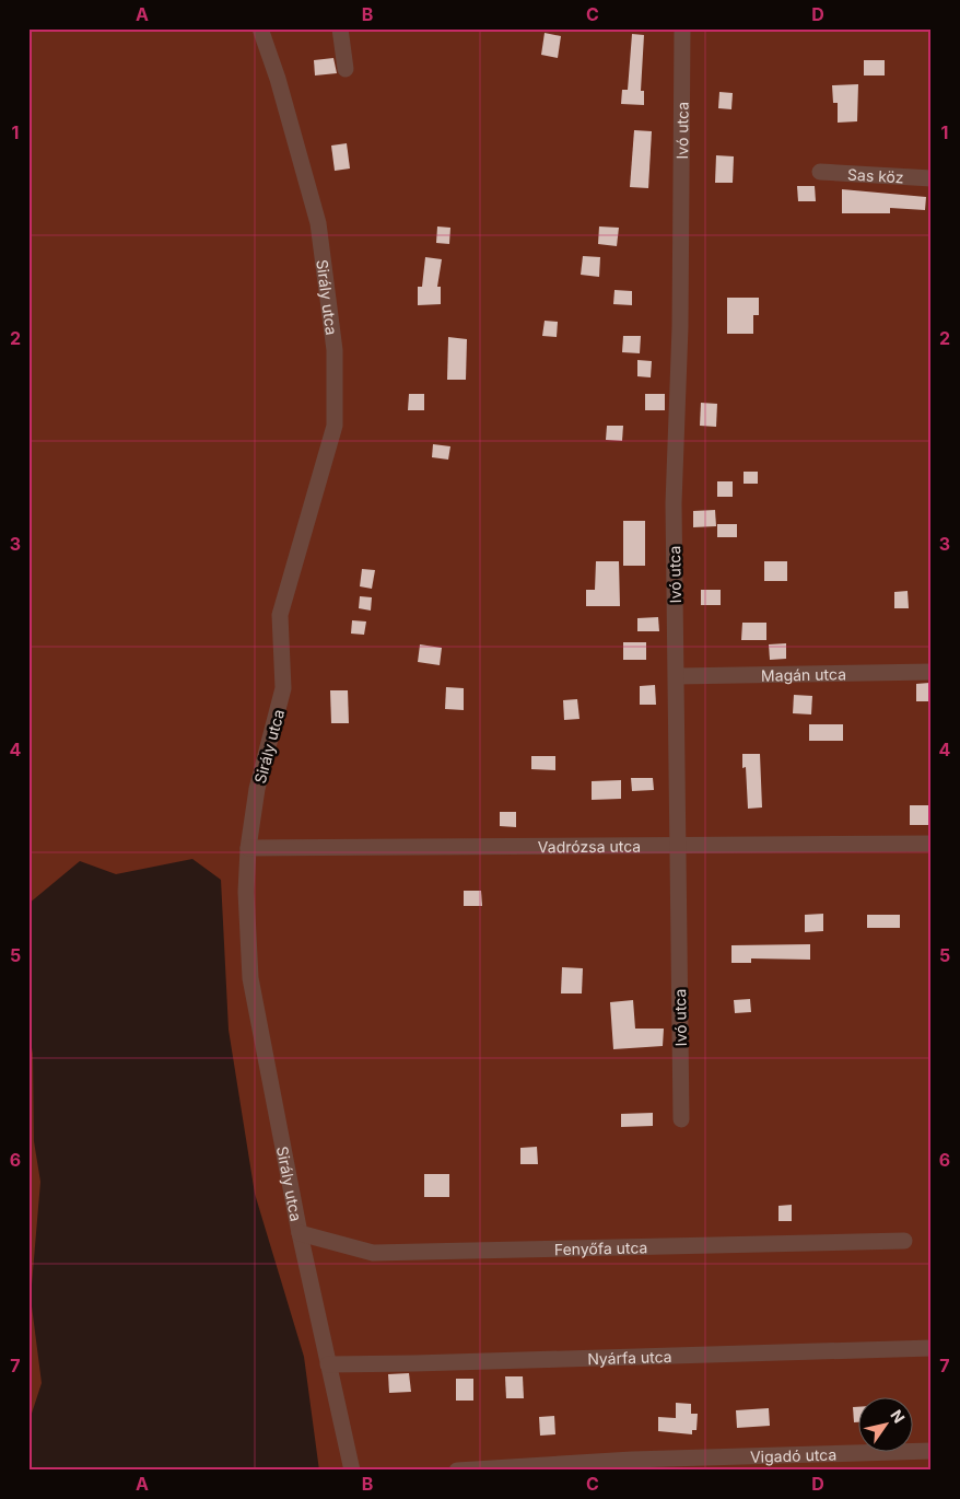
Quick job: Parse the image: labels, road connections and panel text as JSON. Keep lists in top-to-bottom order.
{
  "streets": {
    "street": [
      "Ivó utca",
      "Sas köz",
      "Sirály utca",
      "Magán utca",
      "Vadrózsa utca",
      "Fenyőfa utca",
      "Nyárfa utca",
      "Vigadó utca"
    ]
  },
  "crossings": [
    ["Ivó utca", "Magán utca"],
    ["Ivó utca", "Vadrózsa utca"],
    ["Sirály utca", "Vadrózsa utca"],
    ["Sirály utca", "Fenyőfa utca"],
    ["Sirály utca", "Nyárfa utca"]
  ],
  "north": "top right",
  "grid": {
    "columns": [
      "A",
      "B",
      "C",
      "D"
    ],
    "rows": [
      "1",
      "2",
      "3",
      "4",
      "5",
      "6",
      "7"
    ]
  }
}
